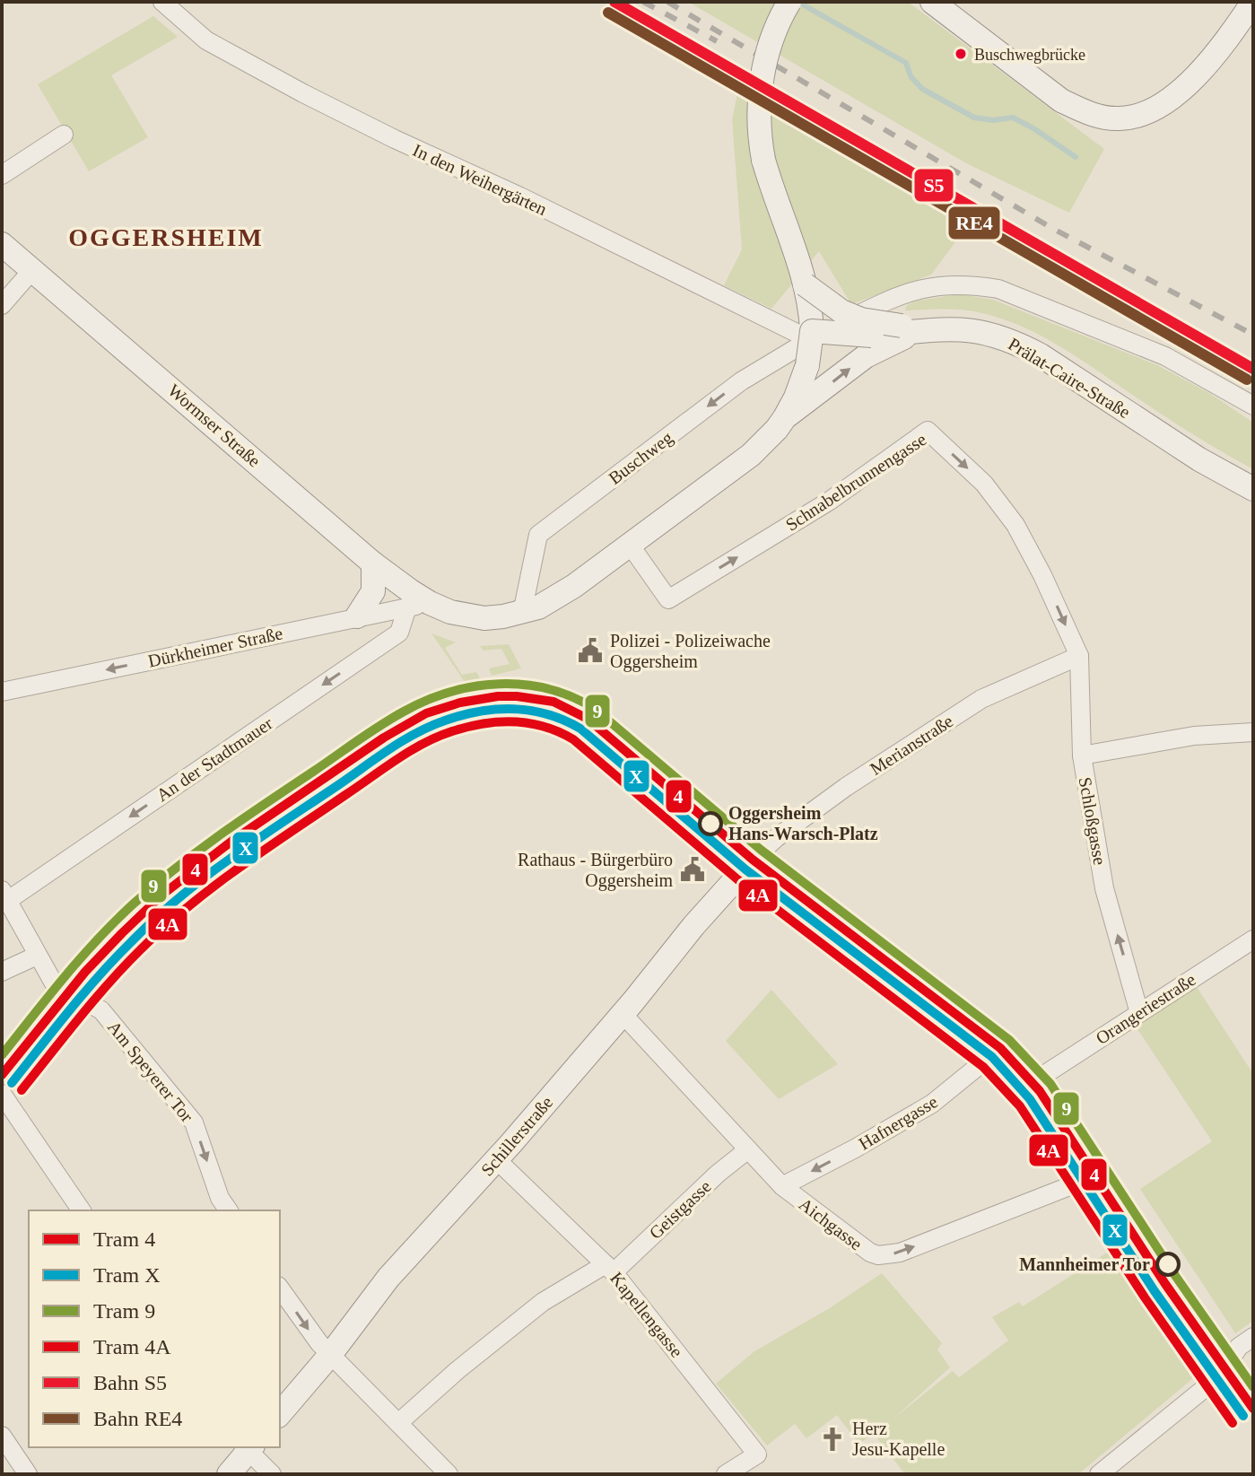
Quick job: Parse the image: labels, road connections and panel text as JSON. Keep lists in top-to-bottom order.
{
  "streets": {
    "street": [
      "In den Weihergärten",
      "Prälat-Caire-Straße",
      "Wormser Straße",
      "Buschweg",
      "Schnabelbrunnengasse",
      "Dürkheimer Straße",
      "Merianstraße",
      "An der Stadtmauer",
      "Schloßgasse",
      "Orangeriestraße",
      "Am Speyerer Tor",
      "Hafnergasse",
      "Schillerstraße",
      "Geistgasse",
      "Aichgasse",
      "Kapellengasse"
    ]
  },
  "crossings": [
    ["In den Weihergärten", "Prälat-Caire-Straße"],
    ["In den Weihergärten", "Buschweg"],
    ["Prälat-Caire-Straße", "Buschweg"],
    ["Wormser Straße", "Dürkheimer Straße"],
    ["Wormser Straße", "An der Stadtmauer"],
    ["Schnabelbrunnengasse", "Merianstraße"],
    ["Schnabelbrunnengasse", "Schloßgasse"],
    ["Dürkheimer Straße", "An der Stadtmauer"],
    ["Merianstraße", "Schillerstraße"],
    ["Schloßgasse", "Orangeriestraße"],
    ["Hafnergasse", "Aichgasse"],
    ["Schillerstraße", "Aichgasse"],
    ["Schillerstraße", "Kapellengasse"],
    ["Geistgasse", "Aichgasse"],
    ["Geistgasse", "Kapellengasse"]
  ],
  "one_way": [
    "Dürkheimer Straße",
    "An der Stadtmauer",
    "Schloßgasse",
    "Hafnergasse",
    "Aichgasse"
  ],
  "districts": ["OGGERSHEIM"],
  "places": {
    "other": ["Buschwegbrücke", "Oggersheim Hans-Warsch-Platz", "Mannheimer Tor"],
    "public building": ["Polizei - Polizeiwache Oggersheim", "Rathaus - Bürgerbüro Oggersheim"],
    "church": ["Herz Jesu-Kapelle"]
  },
  "lines": [
    "rail line S5",
    "rail line RE4",
    "tram line 9",
    "tram line 4",
    "tram line X",
    "tram line 4A"
  ],
  "legend": [
    "Tram 4",
    "Tram X",
    "Tram 9",
    "Tram 4A",
    "Bahn S5",
    "Bahn RE4"
  ]
}
